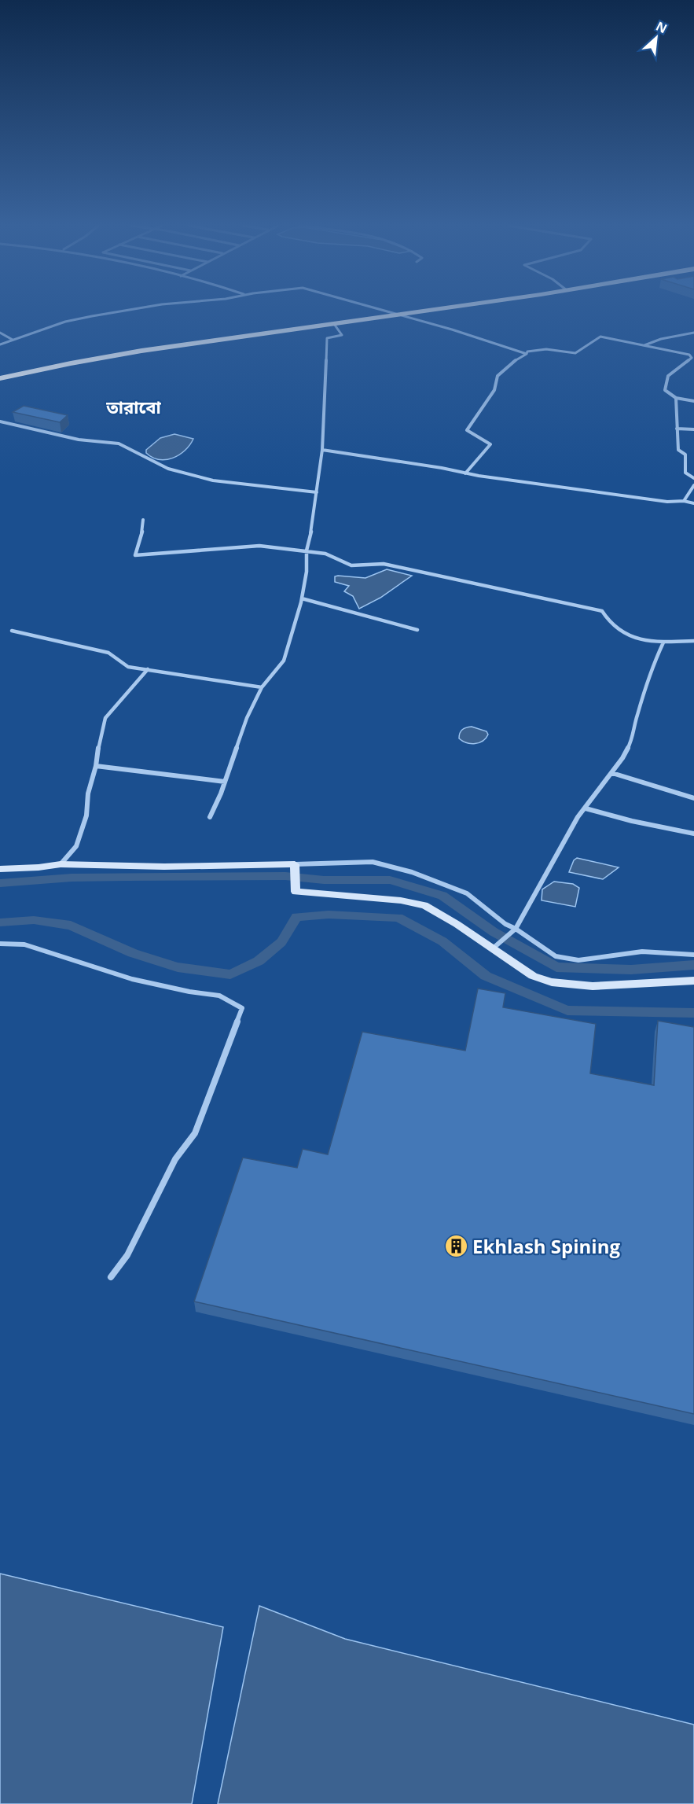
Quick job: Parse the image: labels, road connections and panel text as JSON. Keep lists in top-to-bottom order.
{
  "districts": ["তারাবো"],
  "places": {
    "building": ["Ekhlash Spining"]
  },
  "north": "top right"
}
